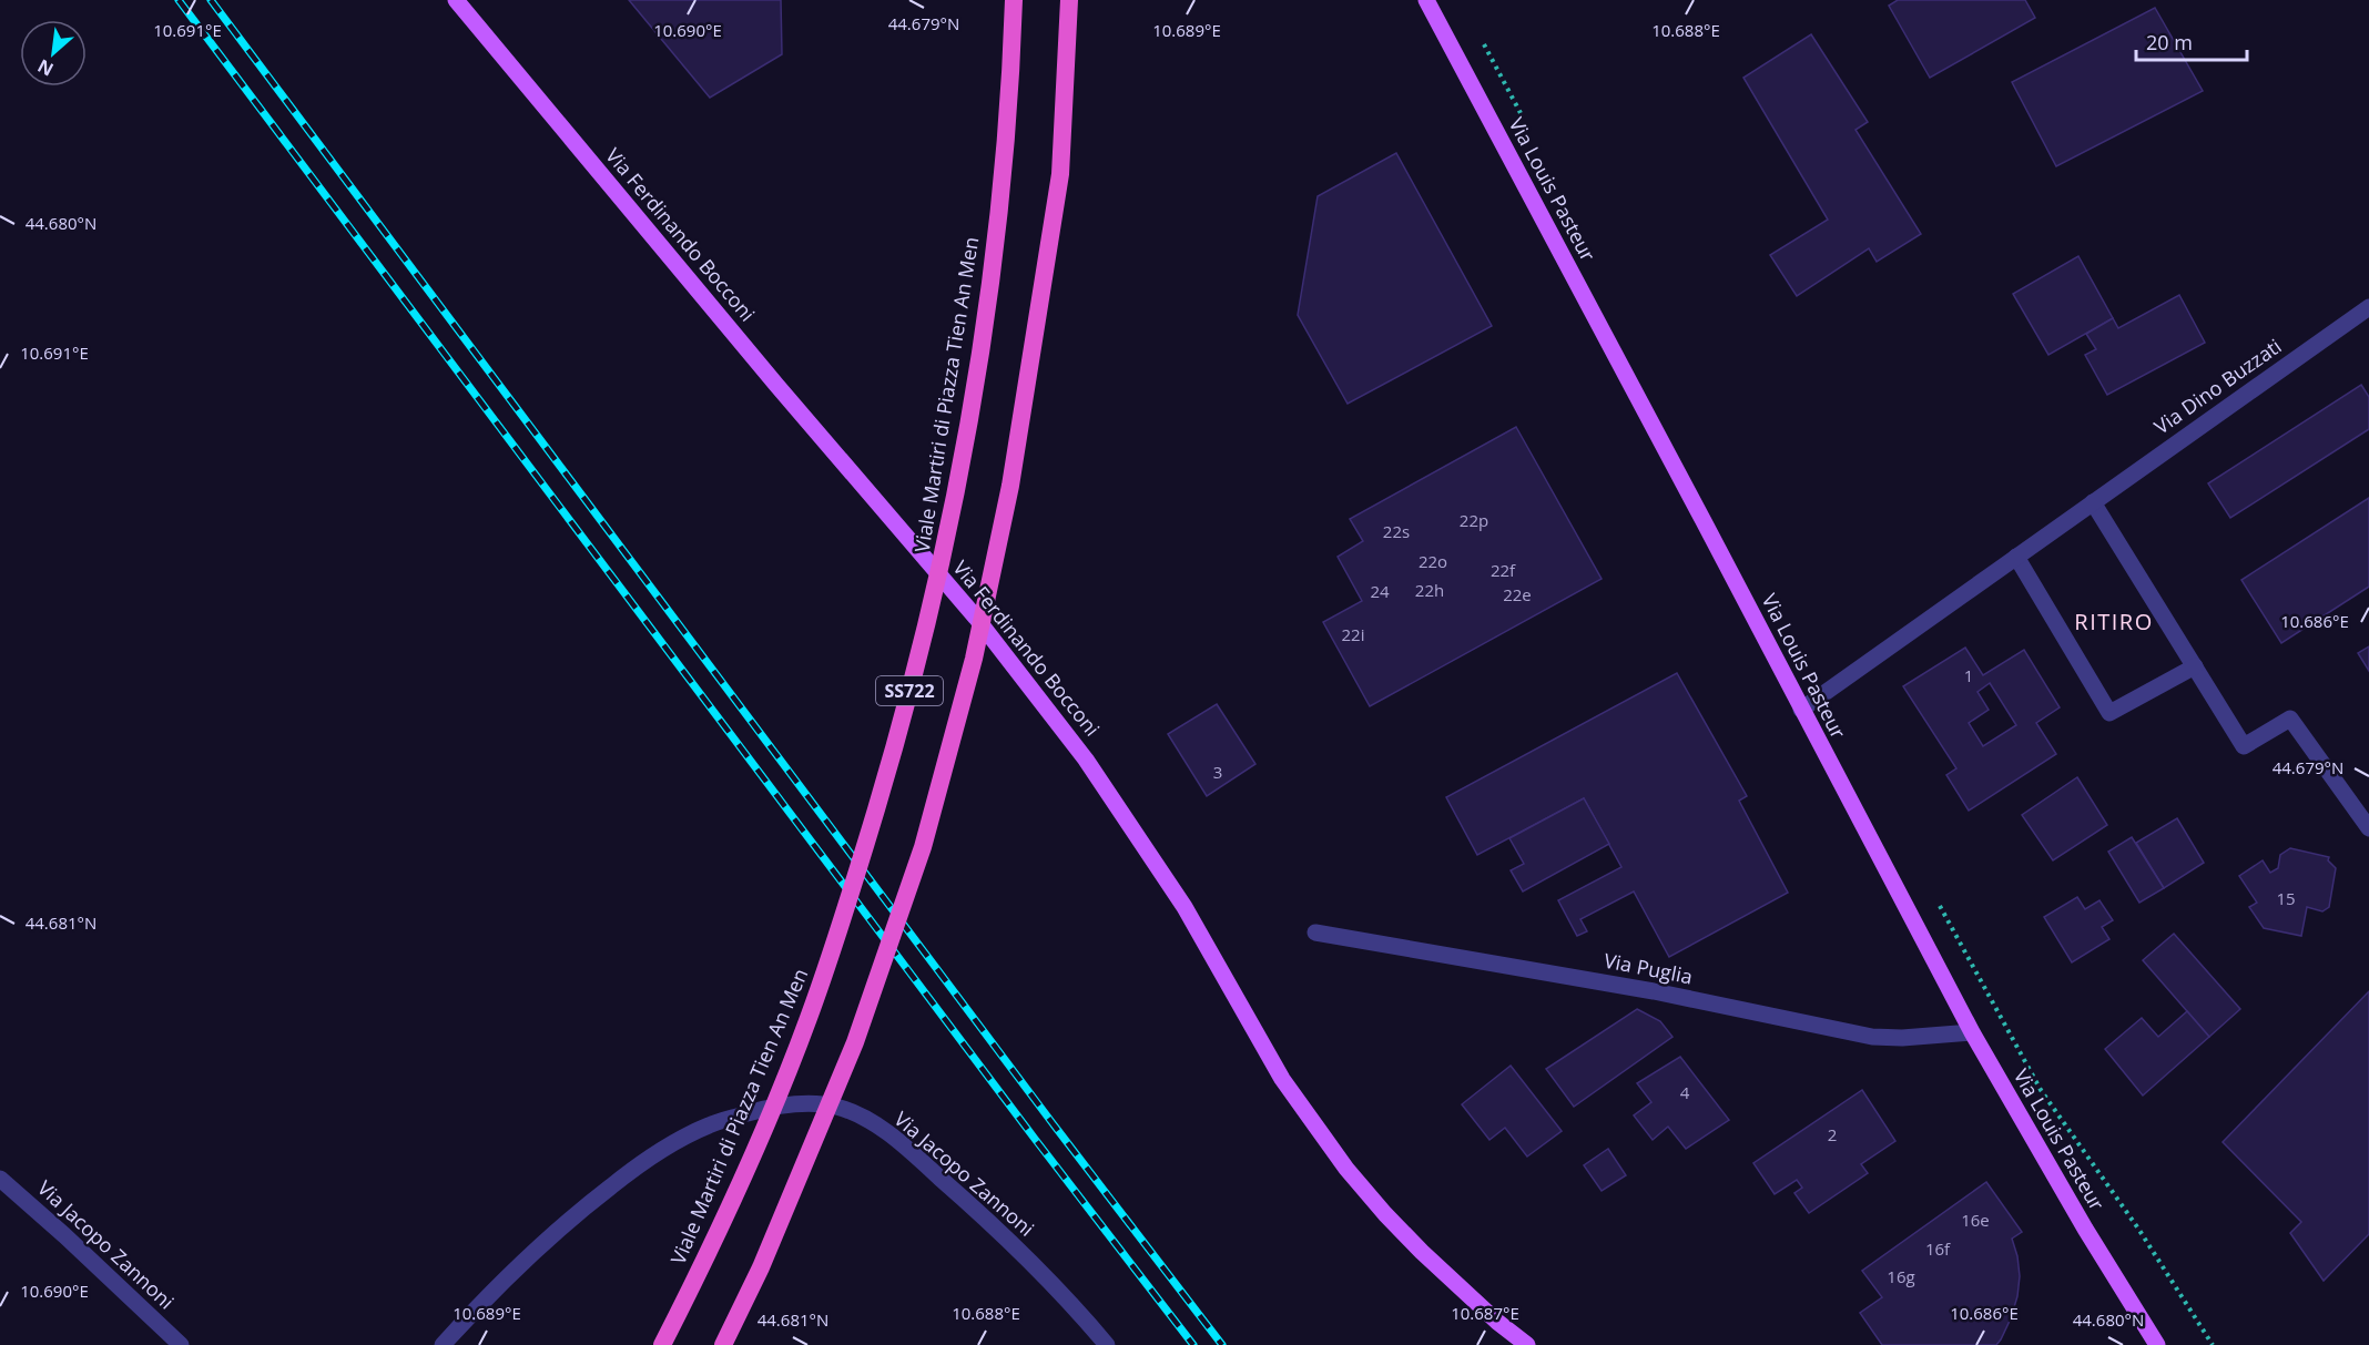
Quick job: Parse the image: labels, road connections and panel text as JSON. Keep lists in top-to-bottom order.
{
  "streets": {
    "highway": ["Viale Martiri di Piazza Tien An Men", "SS722"],
    "main road": ["Via Louis Pasteur", "Via Ferdinando Bocconi"],
    "street": ["Via Dino Buzzati", "Via Puglia", "Via Jacopo Zannoni"]
  },
  "crossings": [
    ["Via Louis Pasteur", "Via Dino Buzzati"],
    ["Via Louis Pasteur", "Via Puglia"]
  ],
  "districts": ["RITIRO"],
  "house_numbers": [
    "22p",
    "22s",
    "22o",
    "22f",
    "22h",
    "24",
    "22e",
    "22i",
    "1",
    "3",
    "15",
    "4",
    "2",
    "16e",
    "16f",
    "16g"
  ],
  "scale_bar": "20 m",
  "north": "bottom left",
  "coordinates": [
    "44.679°N",
    "10.691°E",
    "10.690°E",
    "10.689°E",
    "10.688°E",
    "44.680°N",
    "10.686°E",
    "44.681°N",
    "10.687°E"
  ]
}
